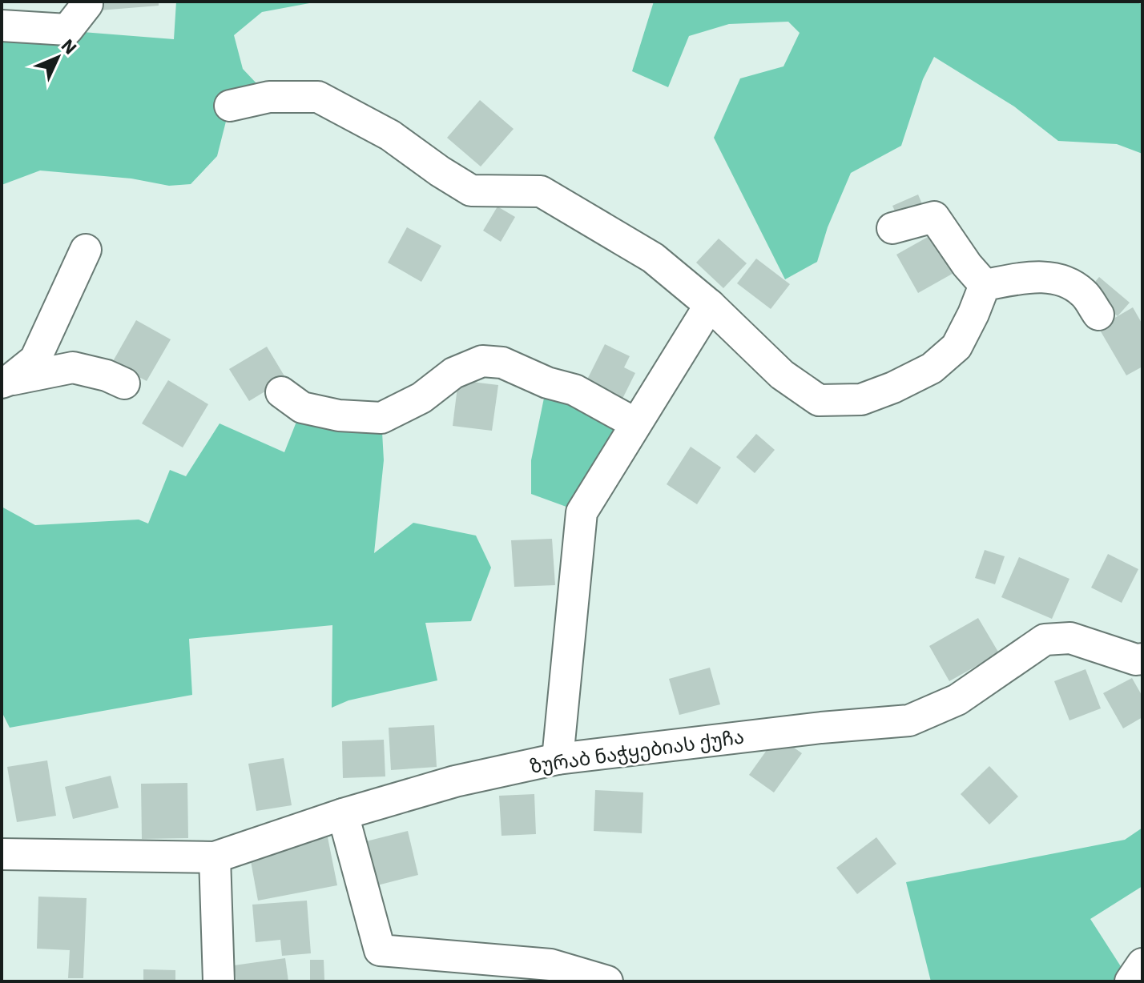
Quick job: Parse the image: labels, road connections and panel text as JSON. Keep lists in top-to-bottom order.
{
  "streets": {
    "street": ["ზურაბ ნაჭყებიას ქუჩა"]
  },
  "north": "top right"
}
